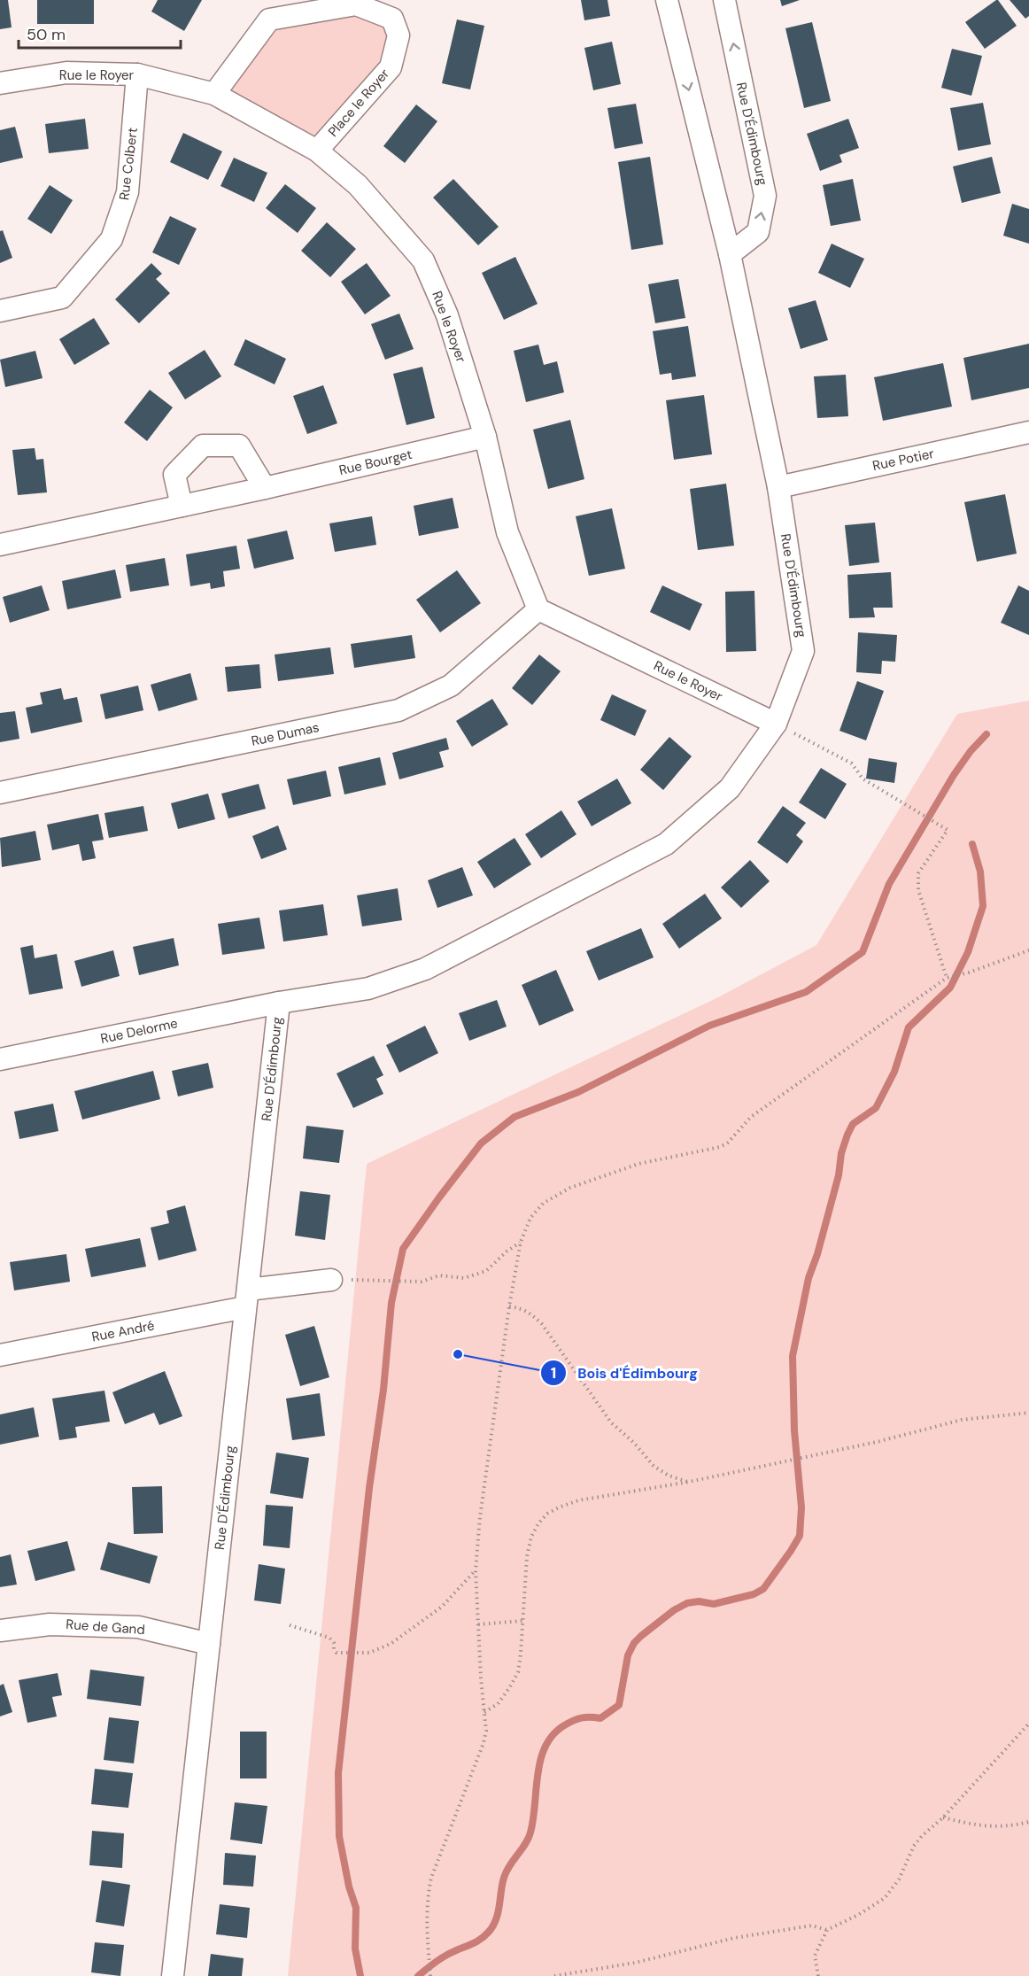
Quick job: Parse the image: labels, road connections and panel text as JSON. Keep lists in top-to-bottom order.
{
  "streets": {
    "street": [
      "Rue le Royer",
      "Place le Royer",
      "Rue D'Édimbourg",
      "Rue Colbert",
      "Rue Potier",
      "Rue Bourget",
      "Rue Dumas",
      "Rue Delorme",
      "Rue André",
      "Rue de Gand"
    ]
  },
  "crossings": [
    ["Rue le Royer", "Place le Royer"],
    ["Rue le Royer", "Rue D'Édimbourg"],
    ["Rue le Royer", "Rue Colbert"],
    ["Rue le Royer", "Rue Bourget"],
    ["Rue le Royer", "Rue Dumas"],
    ["Rue D'Édimbourg", "Rue Potier"],
    ["Rue D'Édimbourg", "Rue Delorme"],
    ["Rue D'Édimbourg", "Rue André"],
    ["Rue D'Édimbourg", "Rue de Gand"]
  ],
  "places": ["Bois d'Édimbourg"],
  "scale_bar": "50 m"
}
